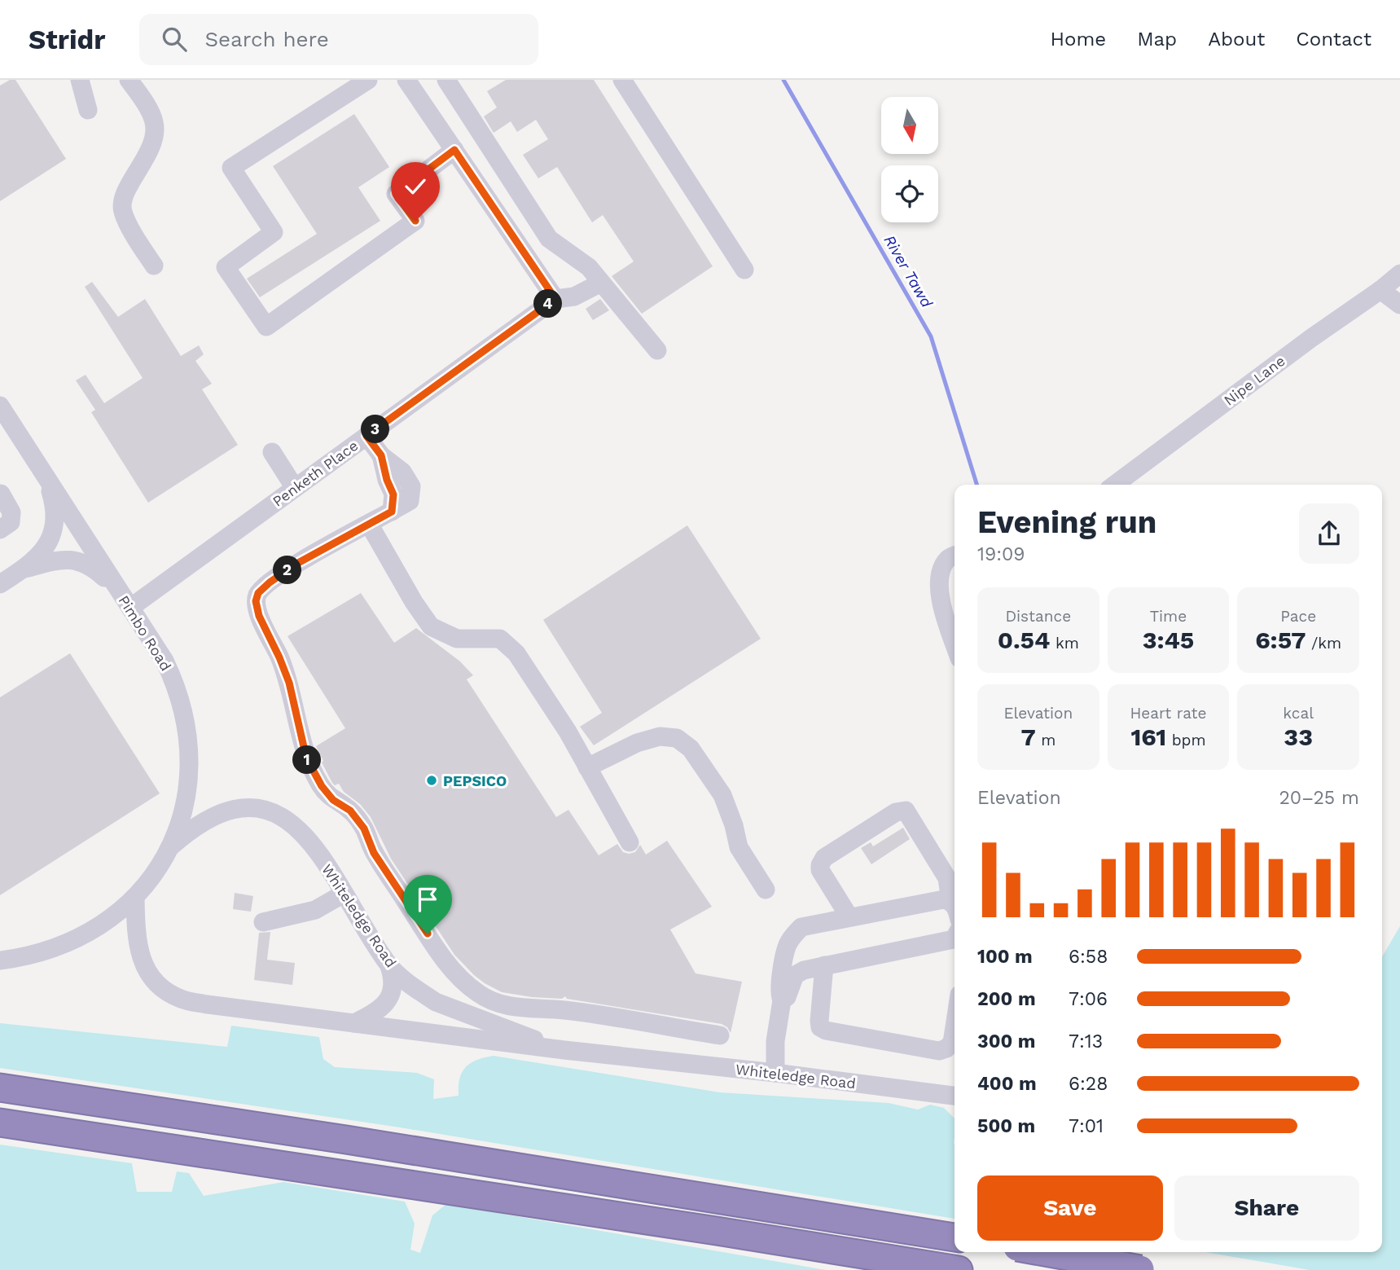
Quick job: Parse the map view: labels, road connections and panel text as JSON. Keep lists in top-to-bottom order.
{
  "streets": {
    "street": [
      "Nipe Lane",
      "Penketh Place",
      "Pimbo Road",
      "Whiteledge Road"
    ]
  },
  "crossings": [
    ["Penketh Place", "Pimbo Road"],
    ["Pimbo Road", "Whiteledge Road"]
  ],
  "water": ["River Tawd"],
  "places": ["PEPSICO"],
  "north": "bottom",
  "page": {
    "header": "Stridr",
    "search": "Search here",
    "nav": [
      "Home",
      "Map",
      "About",
      "Contact"
    ],
    "pins": [
      "4",
      "3",
      "2",
      "1"
    ],
    "heading": ["Evening run", "19:09"],
    "stats": [
      ["Distance", "0.54 km"],
      ["Time", "3:45"],
      ["Pace", "6:57 /km"],
      ["Elevation", "7 m"],
      ["Heart rate", "161 bpm"],
      ["kcal", "33"]
    ],
    "chart": ["Elevation", "20–25 m"],
    "list": [
      {
        "name": "100 m",
        "note": "6:58"
      },
      {
        "name": "200 m",
        "note": "7:06"
      },
      {
        "name": "300 m",
        "note": "7:13"
      },
      {
        "name": "400 m",
        "note": "6:28"
      },
      {
        "name": "500 m",
        "note": "7:01"
      }
    ],
    "buttons": ["Save", "Share"]
  }
}
